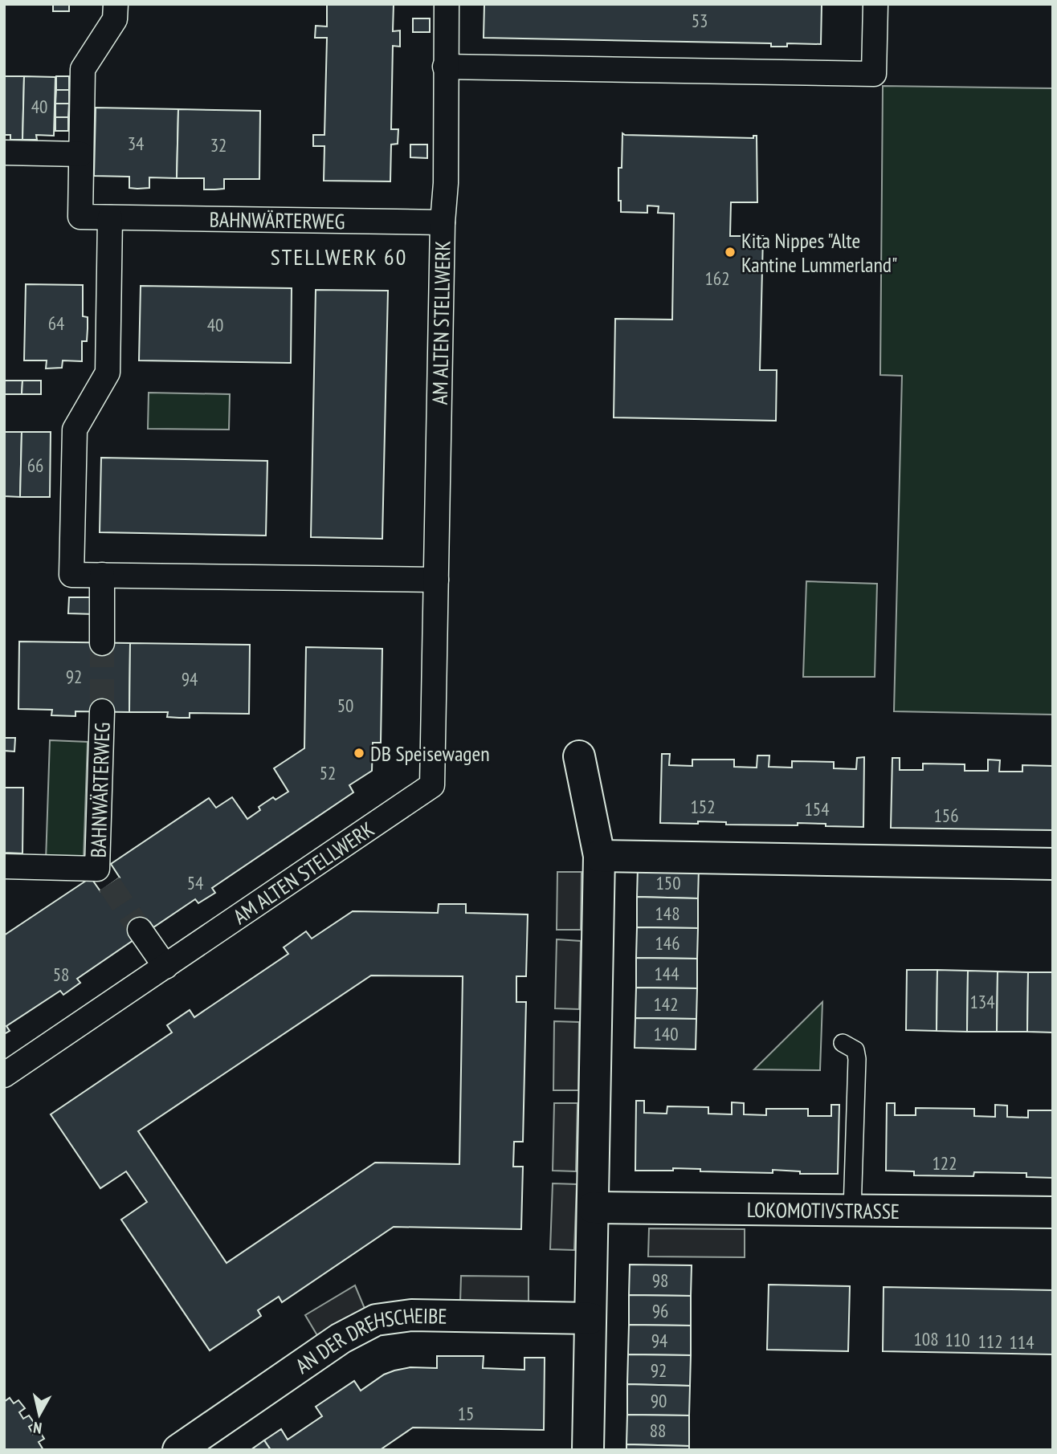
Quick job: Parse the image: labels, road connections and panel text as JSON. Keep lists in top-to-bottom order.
{
  "streets": {
    "street": [
      "BAHNWÄRTERWEG",
      "AM ALTEN STELLWERK",
      "LOKOMOTIVSTRASSE",
      "AN DER DREHSCHEIBE"
    ]
  },
  "crossings": [
    ["BAHNWÄRTERWEG", "AM ALTEN STELLWERK"]
  ],
  "districts": ["STELLWERK 60"],
  "places": ["Kita Nippes \"Alte Kantine Lummerland\"", "DB Speisewagen"],
  "house_numbers": [
    "53",
    "40",
    "34",
    "32",
    "162",
    "64",
    "40",
    "66",
    "92",
    "94",
    "50",
    "52",
    "152",
    "154",
    "156",
    "54",
    "150",
    "148",
    "146",
    "144",
    "58",
    "134",
    "142",
    "140",
    "122",
    "98",
    "96",
    "108",
    "110",
    "94",
    "112",
    "114",
    "92",
    "90",
    "15",
    "88"
  ],
  "north": "bottom"
}
